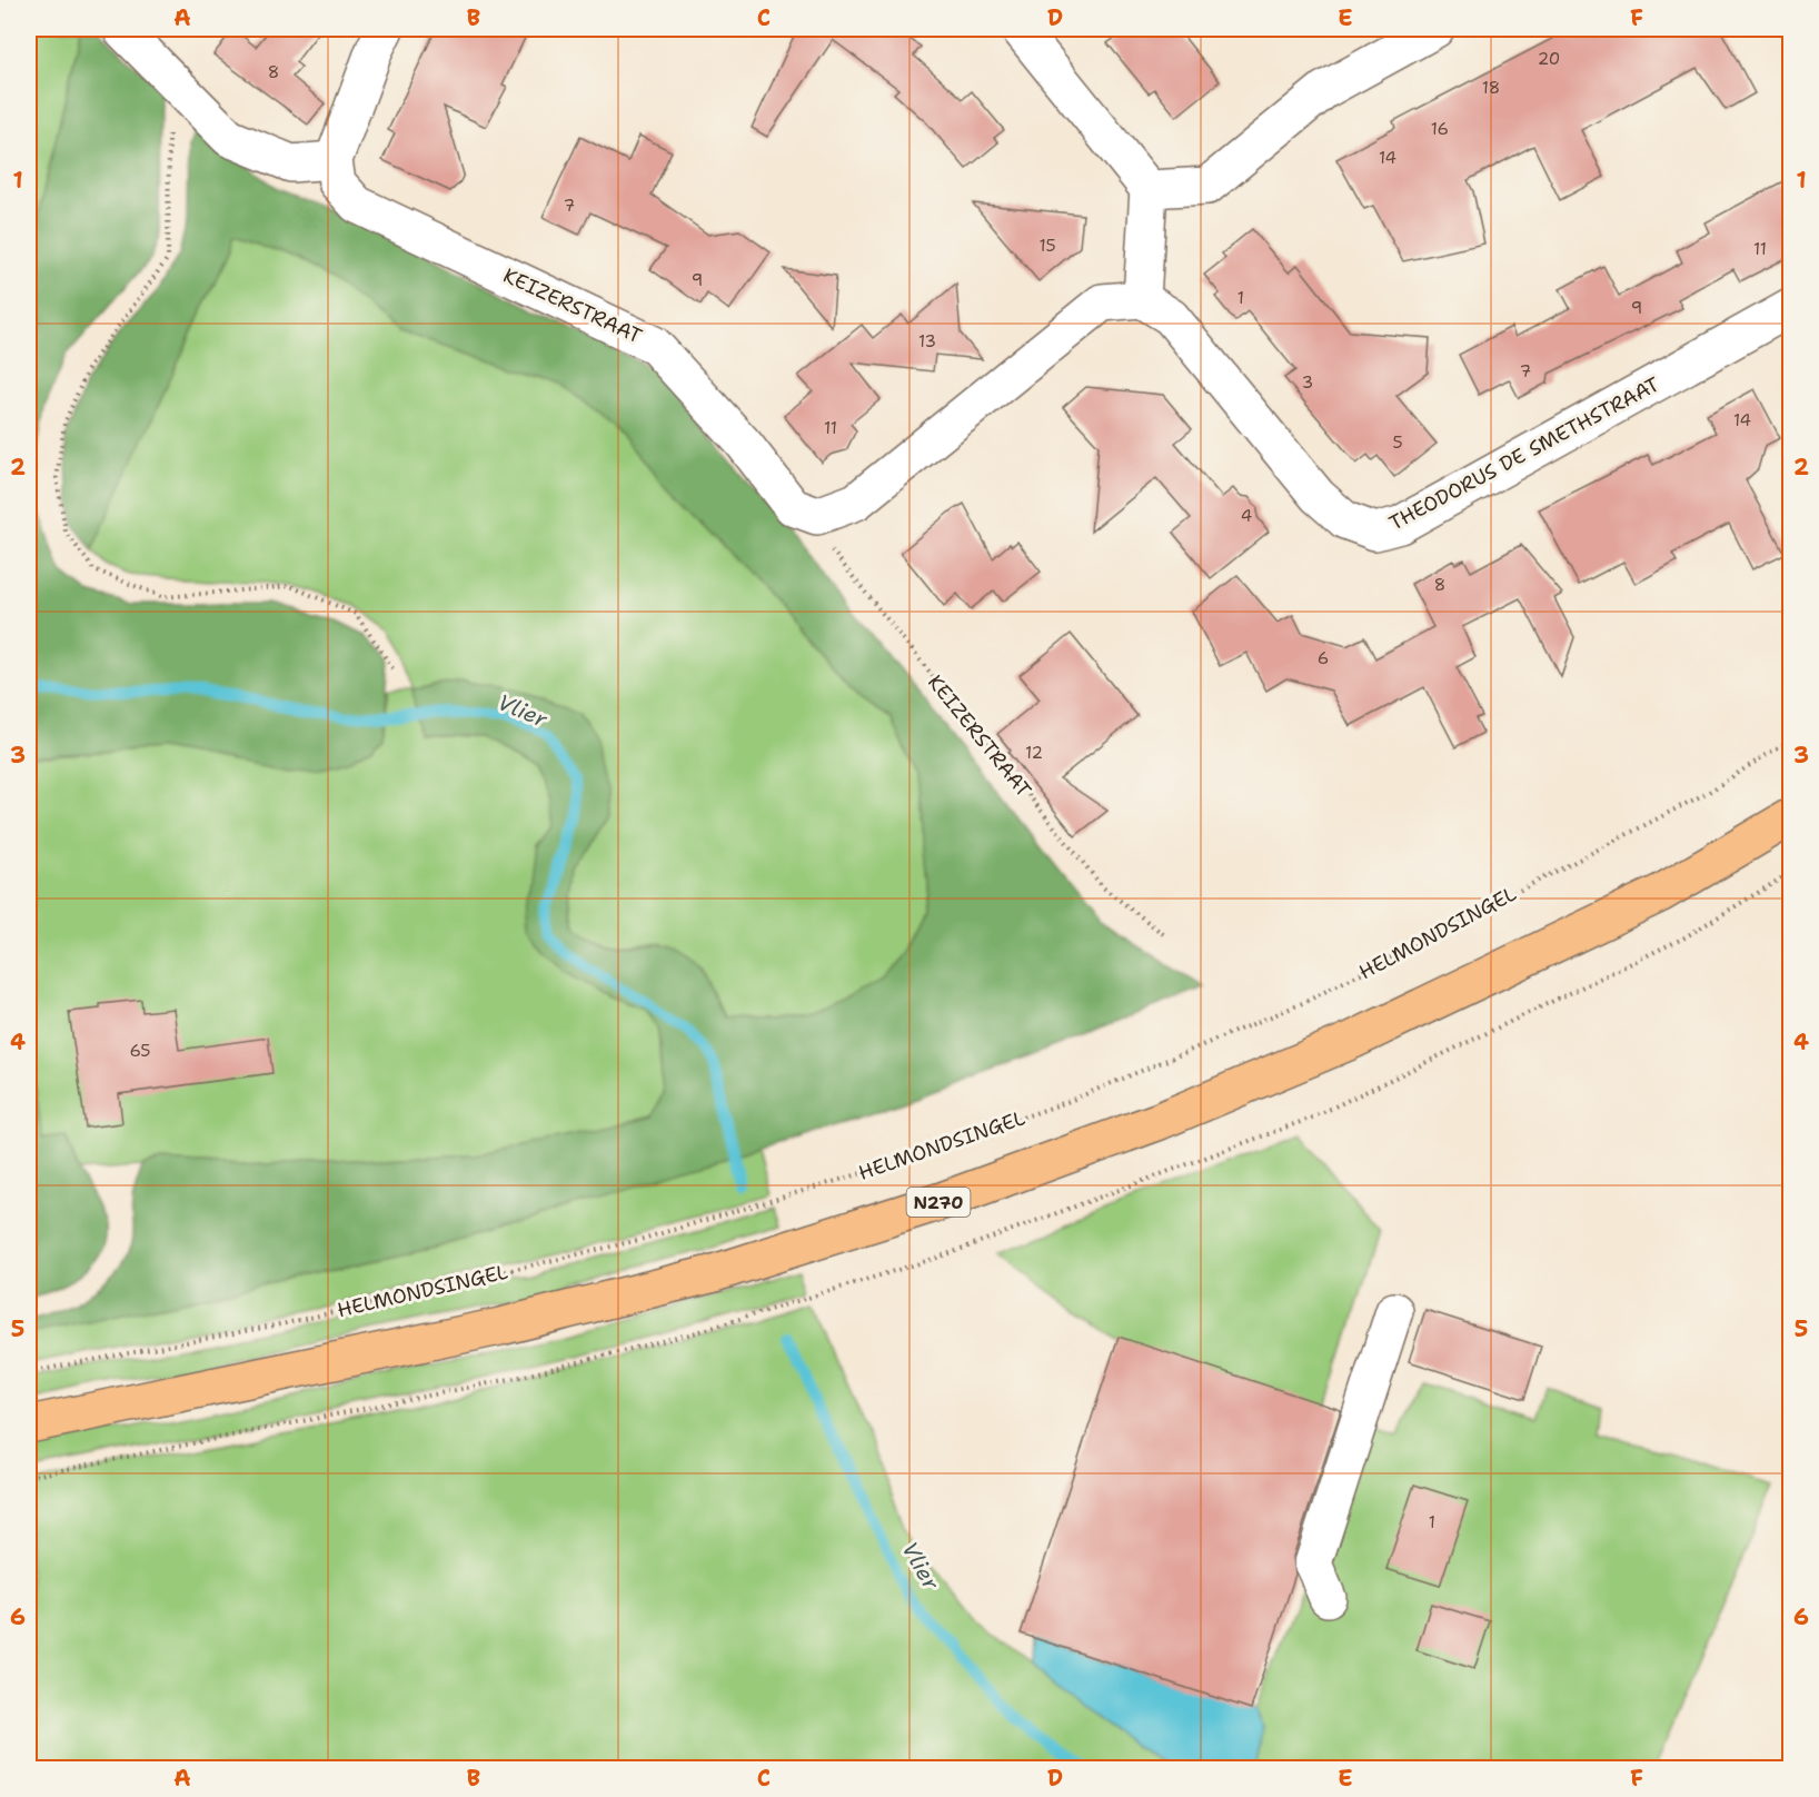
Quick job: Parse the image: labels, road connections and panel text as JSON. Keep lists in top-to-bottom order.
{
  "streets": {
    "main road": ["N270"],
    "street": ["KEIZERSTRAAT", "THEODORUS DE SMETHSTRAAT"],
    "path": ["HELMONDSINGEL"]
  },
  "water": ["Vlier"],
  "house_numbers": [
    "20",
    "8",
    "18",
    "16",
    "14",
    "7",
    "15",
    "11",
    "9",
    "1",
    "9",
    "13",
    "7",
    "3",
    "14",
    "11",
    "5",
    "4",
    "8",
    "6",
    "12",
    "65",
    "1"
  ],
  "grid": {
    "columns": [
      "A",
      "B",
      "C",
      "D",
      "E",
      "F"
    ],
    "rows": [
      "1",
      "2",
      "3",
      "4",
      "5",
      "6"
    ]
  }
}
